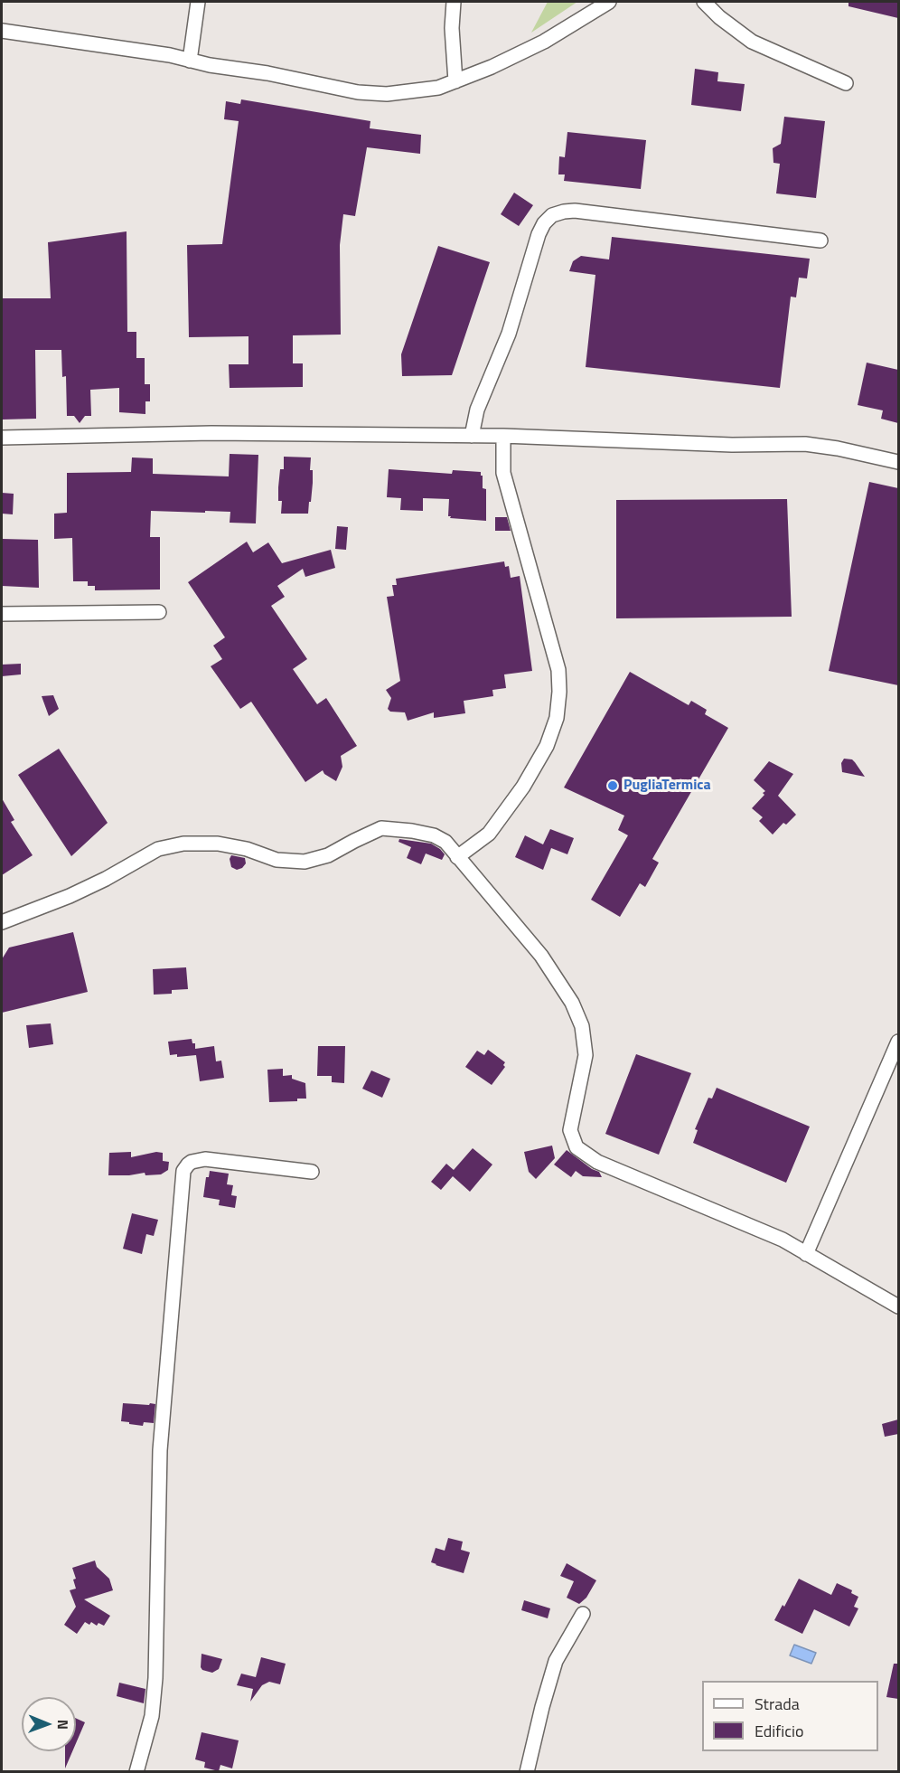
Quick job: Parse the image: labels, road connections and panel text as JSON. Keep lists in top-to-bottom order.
{
  "places": ["PugliaTermica"],
  "legend": ["Strada", "Edificio"],
  "north": "right"
}
